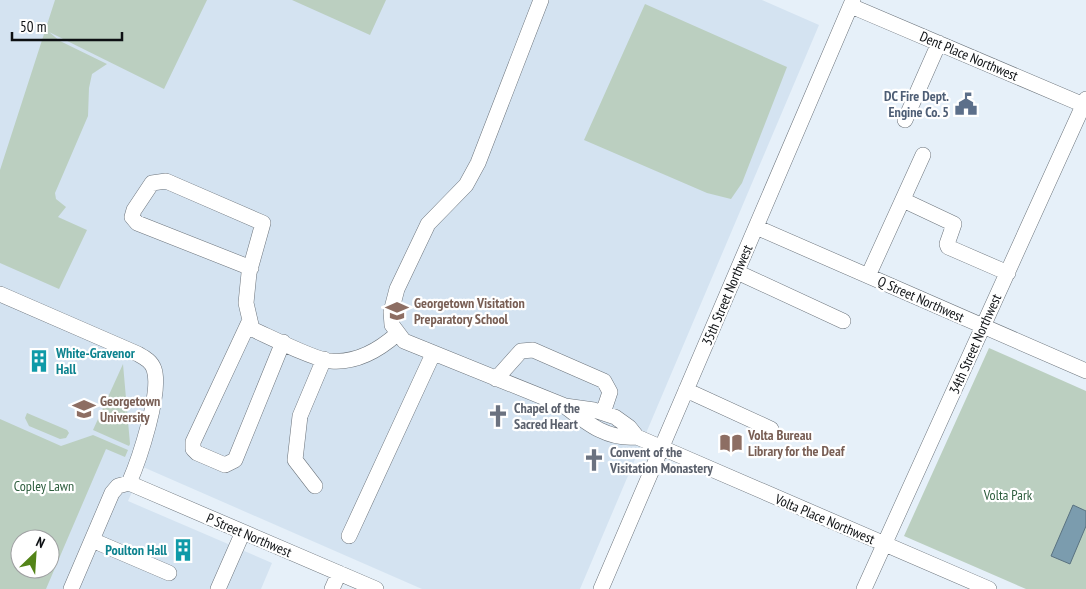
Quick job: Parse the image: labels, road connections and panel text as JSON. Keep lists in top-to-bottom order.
{
  "streets": {
    "street": [
      "Dent Place Northwest",
      "35th Street Northwest",
      "Q Street Northwest",
      "34th Street Northwest",
      "Volta Place Northwest",
      "P Street Northwest"
    ]
  },
  "crossings": [
    ["Dent Place Northwest", "35th Street Northwest"],
    ["Dent Place Northwest", "34th Street Northwest"],
    ["35th Street Northwest", "Q Street Northwest"],
    ["35th Street Northwest", "Volta Place Northwest"],
    ["Q Street Northwest", "34th Street Northwest"],
    ["34th Street Northwest", "Volta Place Northwest"]
  ],
  "parks": ["Copley Lawn", "Volta Park"],
  "places": {
    "public building": ["DC Fire Dept. Engine Co. 5"],
    "school or university": ["Georgetown Visitation Preparatory School", "Georgetown University"],
    "building": ["White-Gravenor Hall", "Poulton Hall"],
    "church": ["Chapel of the Sacred Heart", "Convent of the Visitation Monastery"],
    "library": ["Volta Bureau Library for the Deaf"]
  },
  "scale_bar": "50 m",
  "north": "top right"
}
